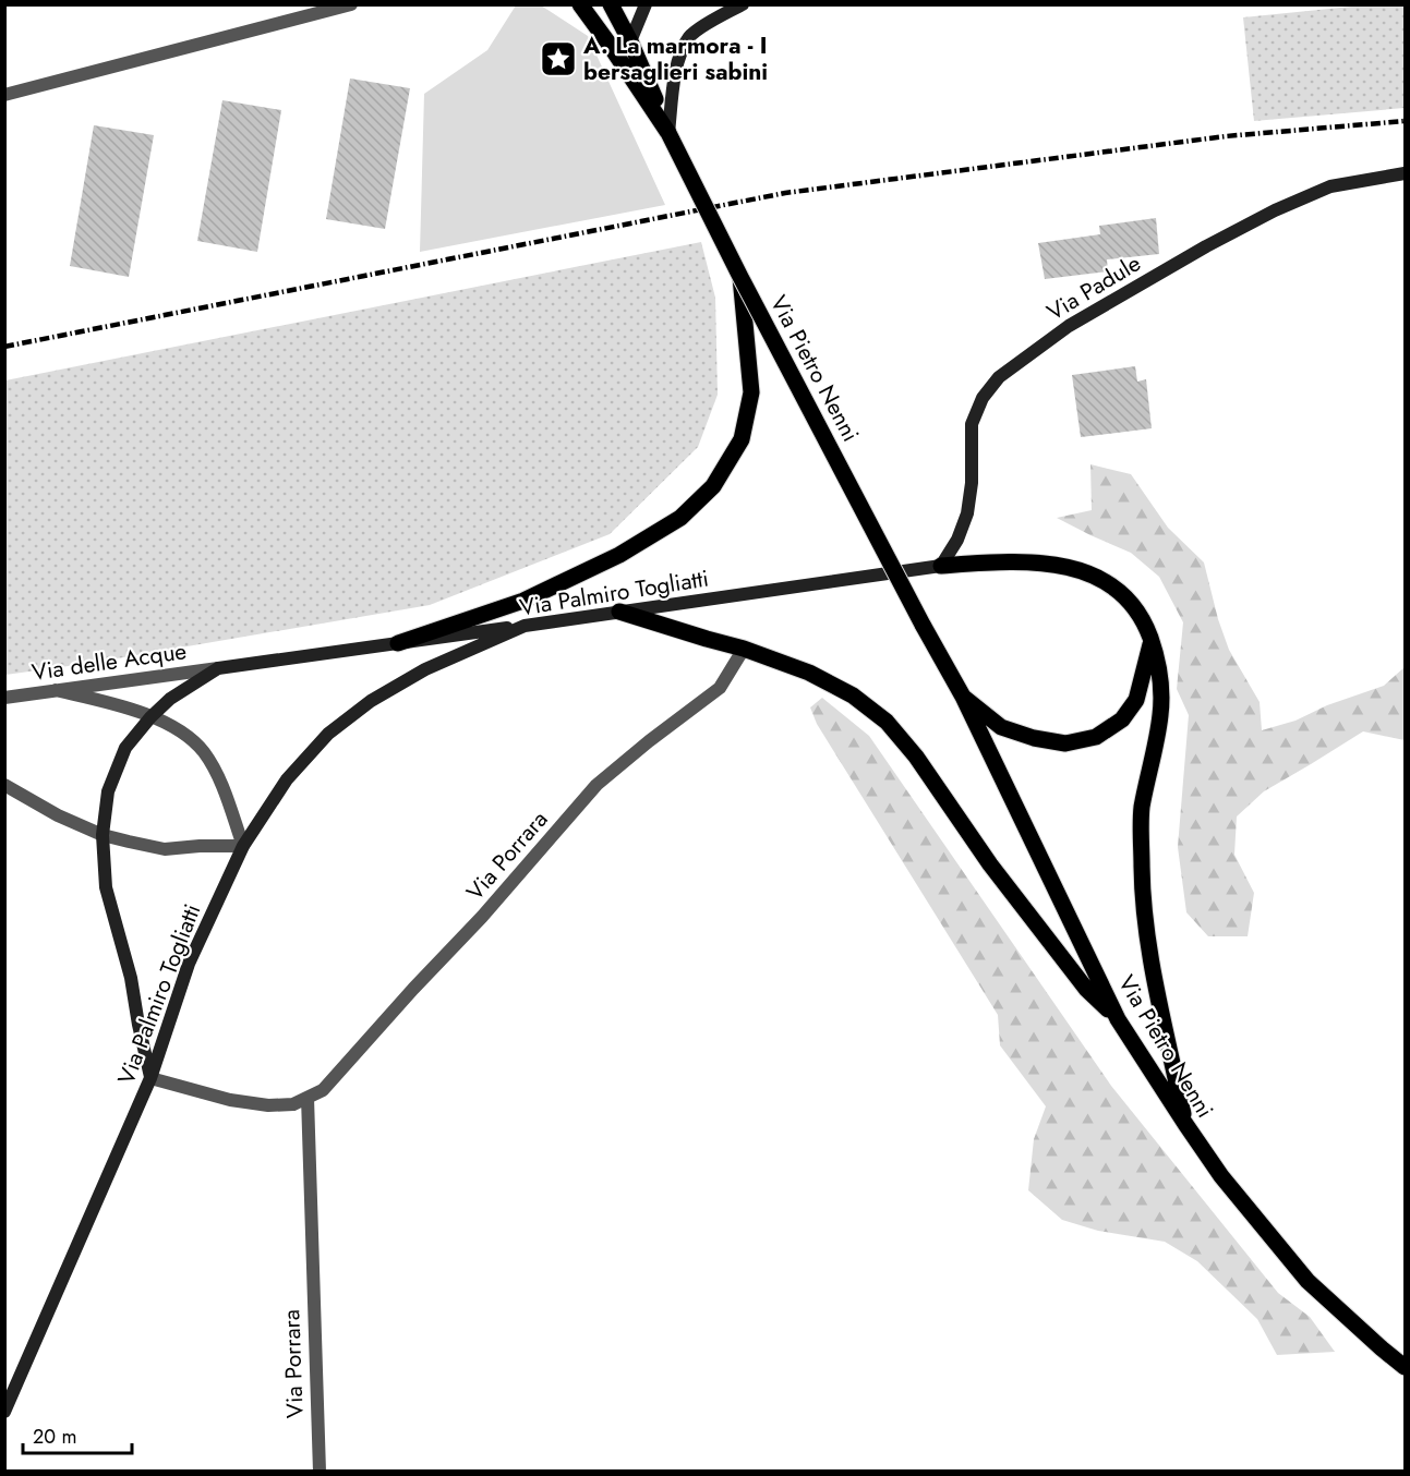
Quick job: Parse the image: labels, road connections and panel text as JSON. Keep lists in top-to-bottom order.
{
  "streets": {
    "main road": ["Via Pietro Nenni"],
    "street": [
      "Via Padule",
      "Via Palmiro Togliatti",
      "Via delle Acque",
      "Via Porrara"
    ]
  },
  "crossings": [
    ["Via Padule", "Via Palmiro Togliatti"],
    ["Via Palmiro Togliatti", "Via Porrara"]
  ],
  "places": {
    "place": ["A. La marmora - I bersaglieri sabini"]
  },
  "scale_bar": "20 m"
}
